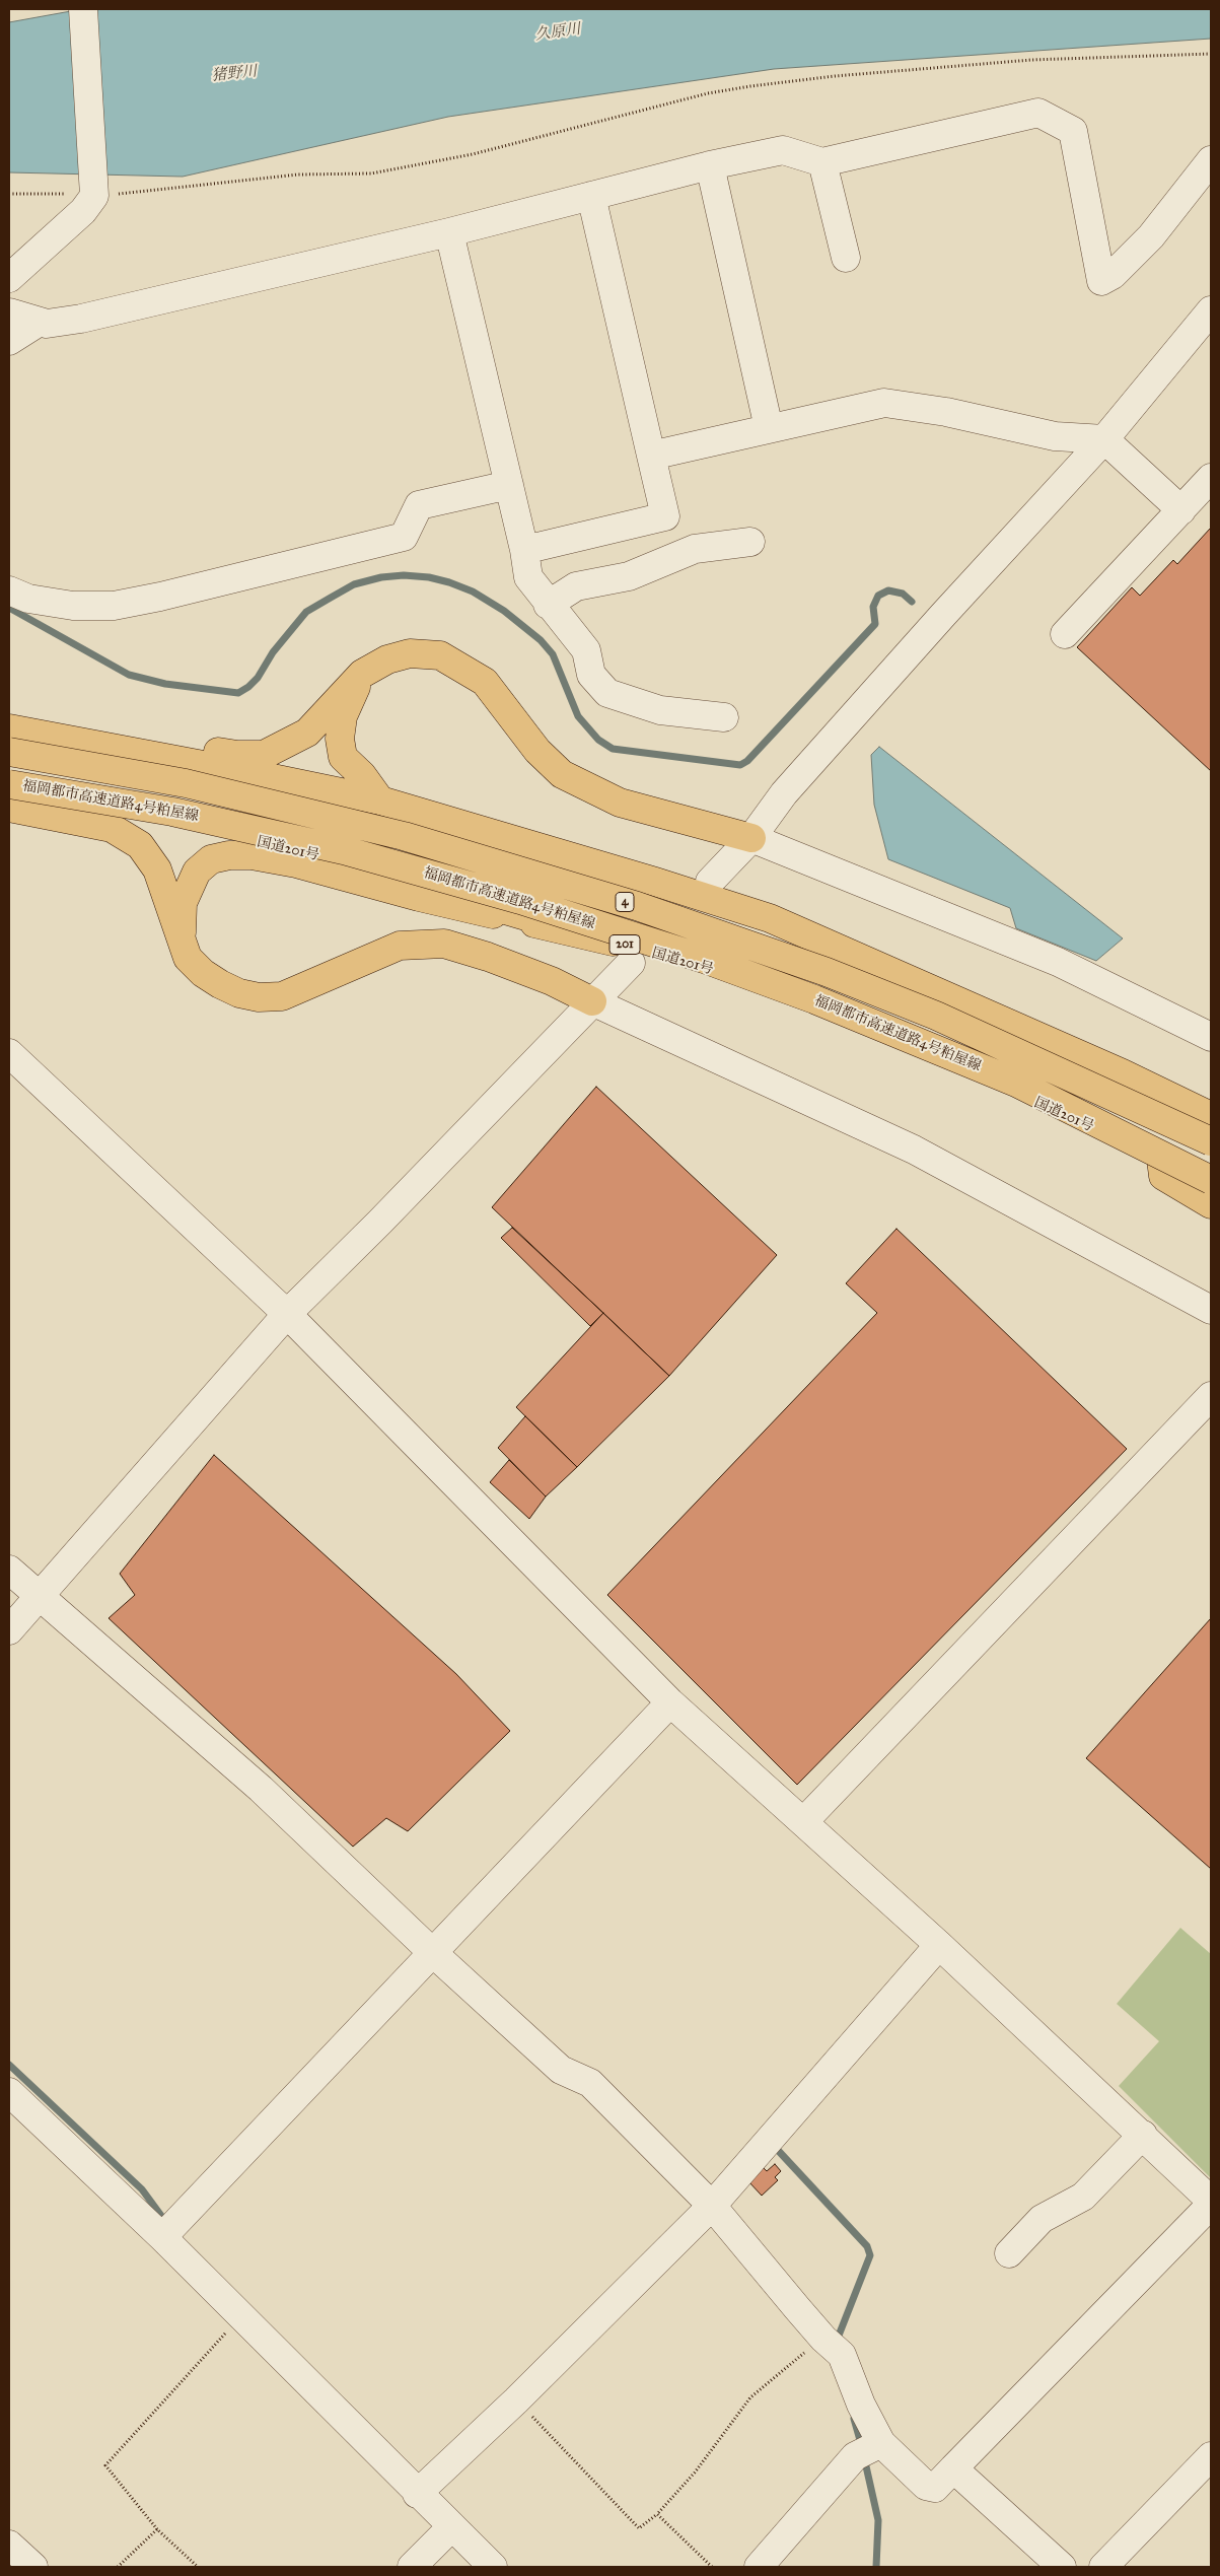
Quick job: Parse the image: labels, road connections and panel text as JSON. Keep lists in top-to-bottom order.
{
  "streets": {
    "highway": [
      "福岡都市高速道路4号粕屋線",
      "国道201号",
      "4",
      "201"
    ]
  },
  "water": ["久原川", "猪野川"]
}
